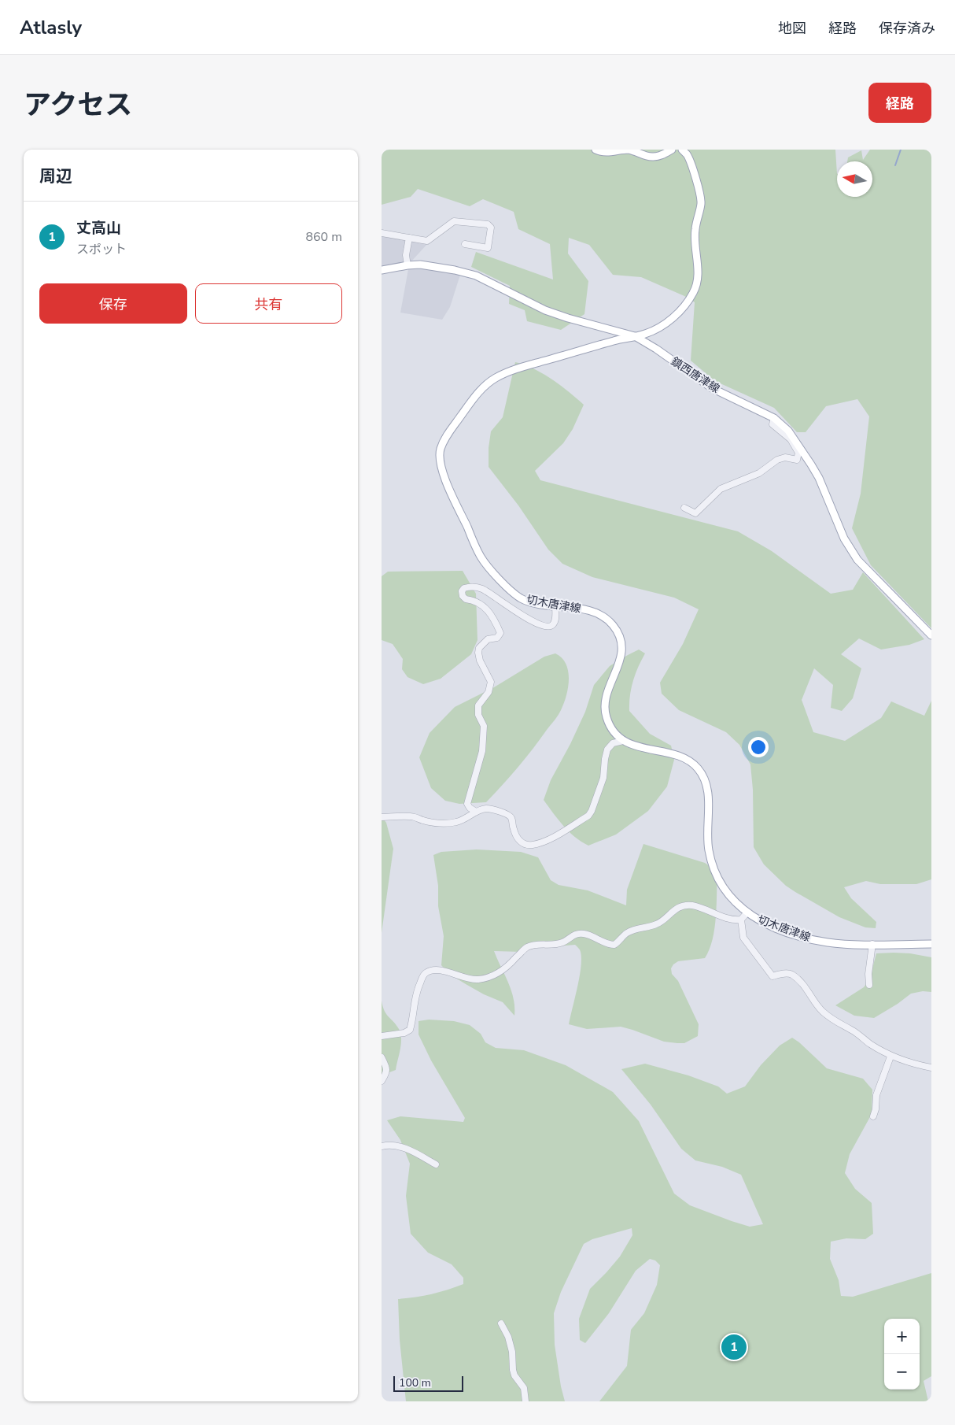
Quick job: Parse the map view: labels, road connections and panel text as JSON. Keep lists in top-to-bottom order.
{
  "streets": {
    "main road": ["鎮西唐津線", "切木唐津線"]
  },
  "crossings": [
    ["鎮西唐津線", "切木唐津線"]
  ],
  "scale_bar": "100 m",
  "north": "left",
  "page": {
    "header": "Atlasly",
    "nav": ["地図", "経路", "保存済み"],
    "title": "アクセス",
    "buttons": [
      "経路",
      ["保存", "共有"]
    ],
    "heading": "周辺",
    "list": [
      {
        "mark": "1",
        "name": "丈高山",
        "note": "スポット",
        "value": "860 m"
      }
    ],
    "map_buttons": ["+", "−"],
    "pins": "1",
    "scale": "100 m"
  }
}
